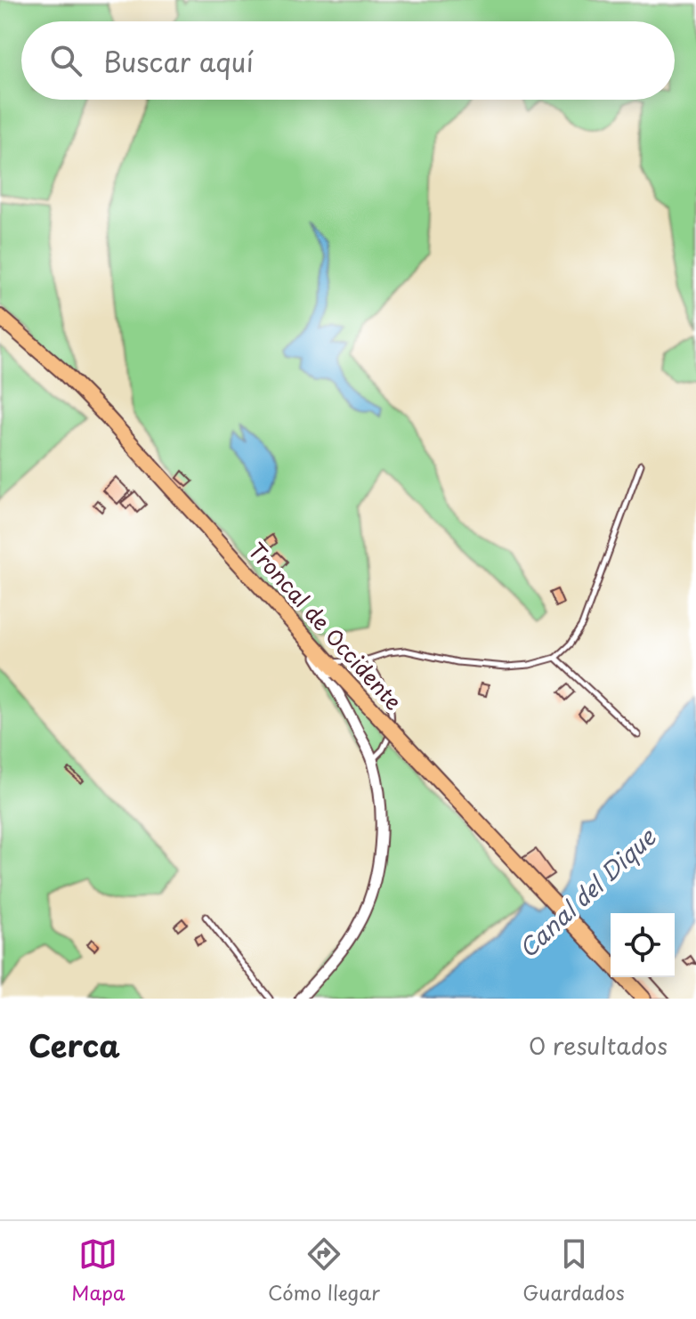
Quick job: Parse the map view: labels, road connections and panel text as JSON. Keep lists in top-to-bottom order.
{
  "streets": {
    "highway": ["Troncal de Occidente"]
  },
  "water": ["Canal del Dique"],
  "page": {
    "search": "Buscar aquí",
    "heading": ["Cerca", "0 resultados"],
    "nav": ["Mapa", "Cómo llegar", "Guardados"]
  }
}
